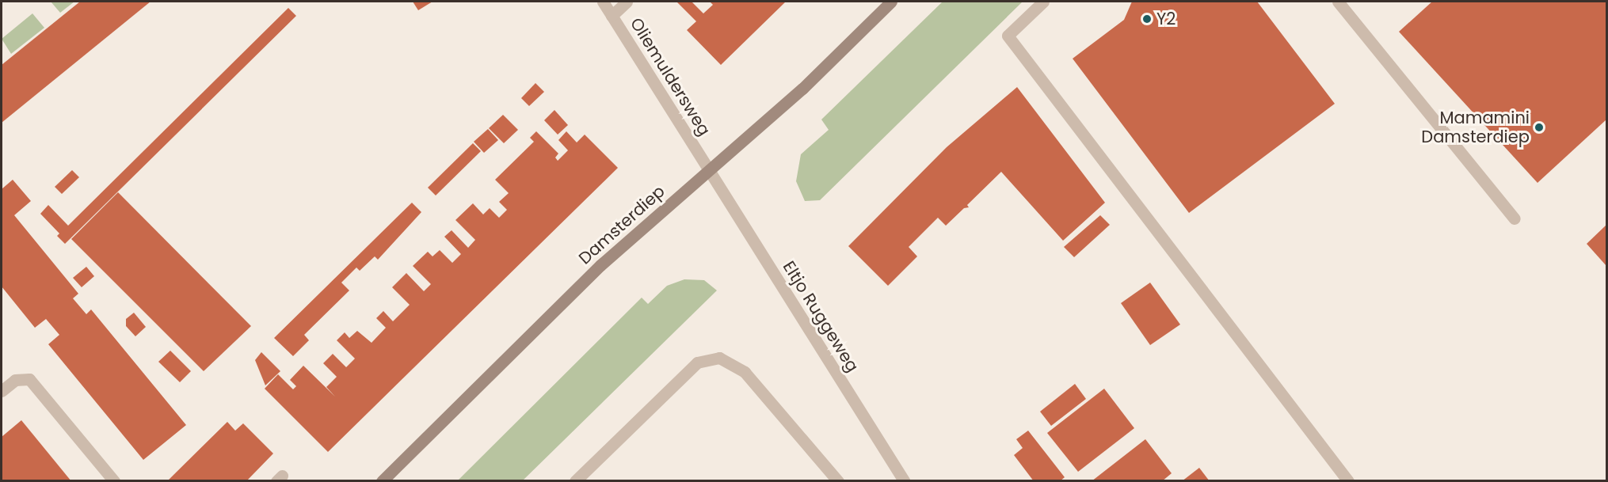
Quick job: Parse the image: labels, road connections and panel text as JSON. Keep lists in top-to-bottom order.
{
  "streets": {
    "main road": ["Damsterdiep"],
    "street": ["Oliemuldersweg", "Eltjo Ruggeweg"]
  },
  "crossings": [
    ["Oliemuldersweg", "Damsterdiep"],
    ["Oliemuldersweg", "Eltjo Ruggeweg"],
    ["Damsterdiep", "Eltjo Ruggeweg"]
  ],
  "places": ["Y2", "Mamamini Damsterdiep"]
}
